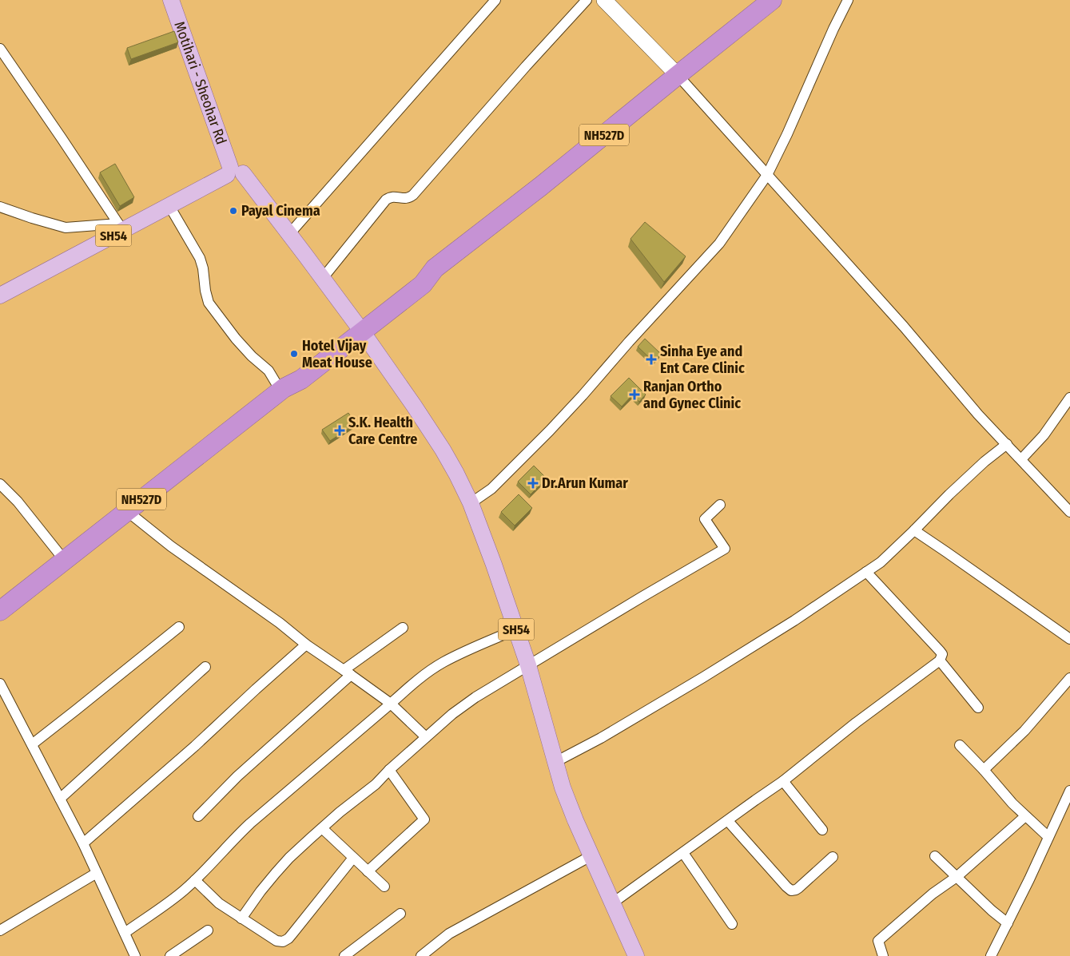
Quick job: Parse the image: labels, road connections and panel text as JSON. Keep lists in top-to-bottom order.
{
  "streets": {
    "highway": ["NH527D"],
    "main road": ["Motihari - Sheohar Rd", "SH54"]
  },
  "crossings": [
    ["Motihari - Sheohar Rd", "SH54"],
    ["NH527D", "SH54"]
  ],
  "places": {
    "other": ["Payal Cinema", "Hotel Vijay Meat House"],
    "health": [
      "Sinha Eye and Ent Care Clinic",
      "Ranjan Ortho and Gynec Clinic",
      "S.K. Health Care Centre",
      "Dr.Arun Kumar"
    ]
  }
}
